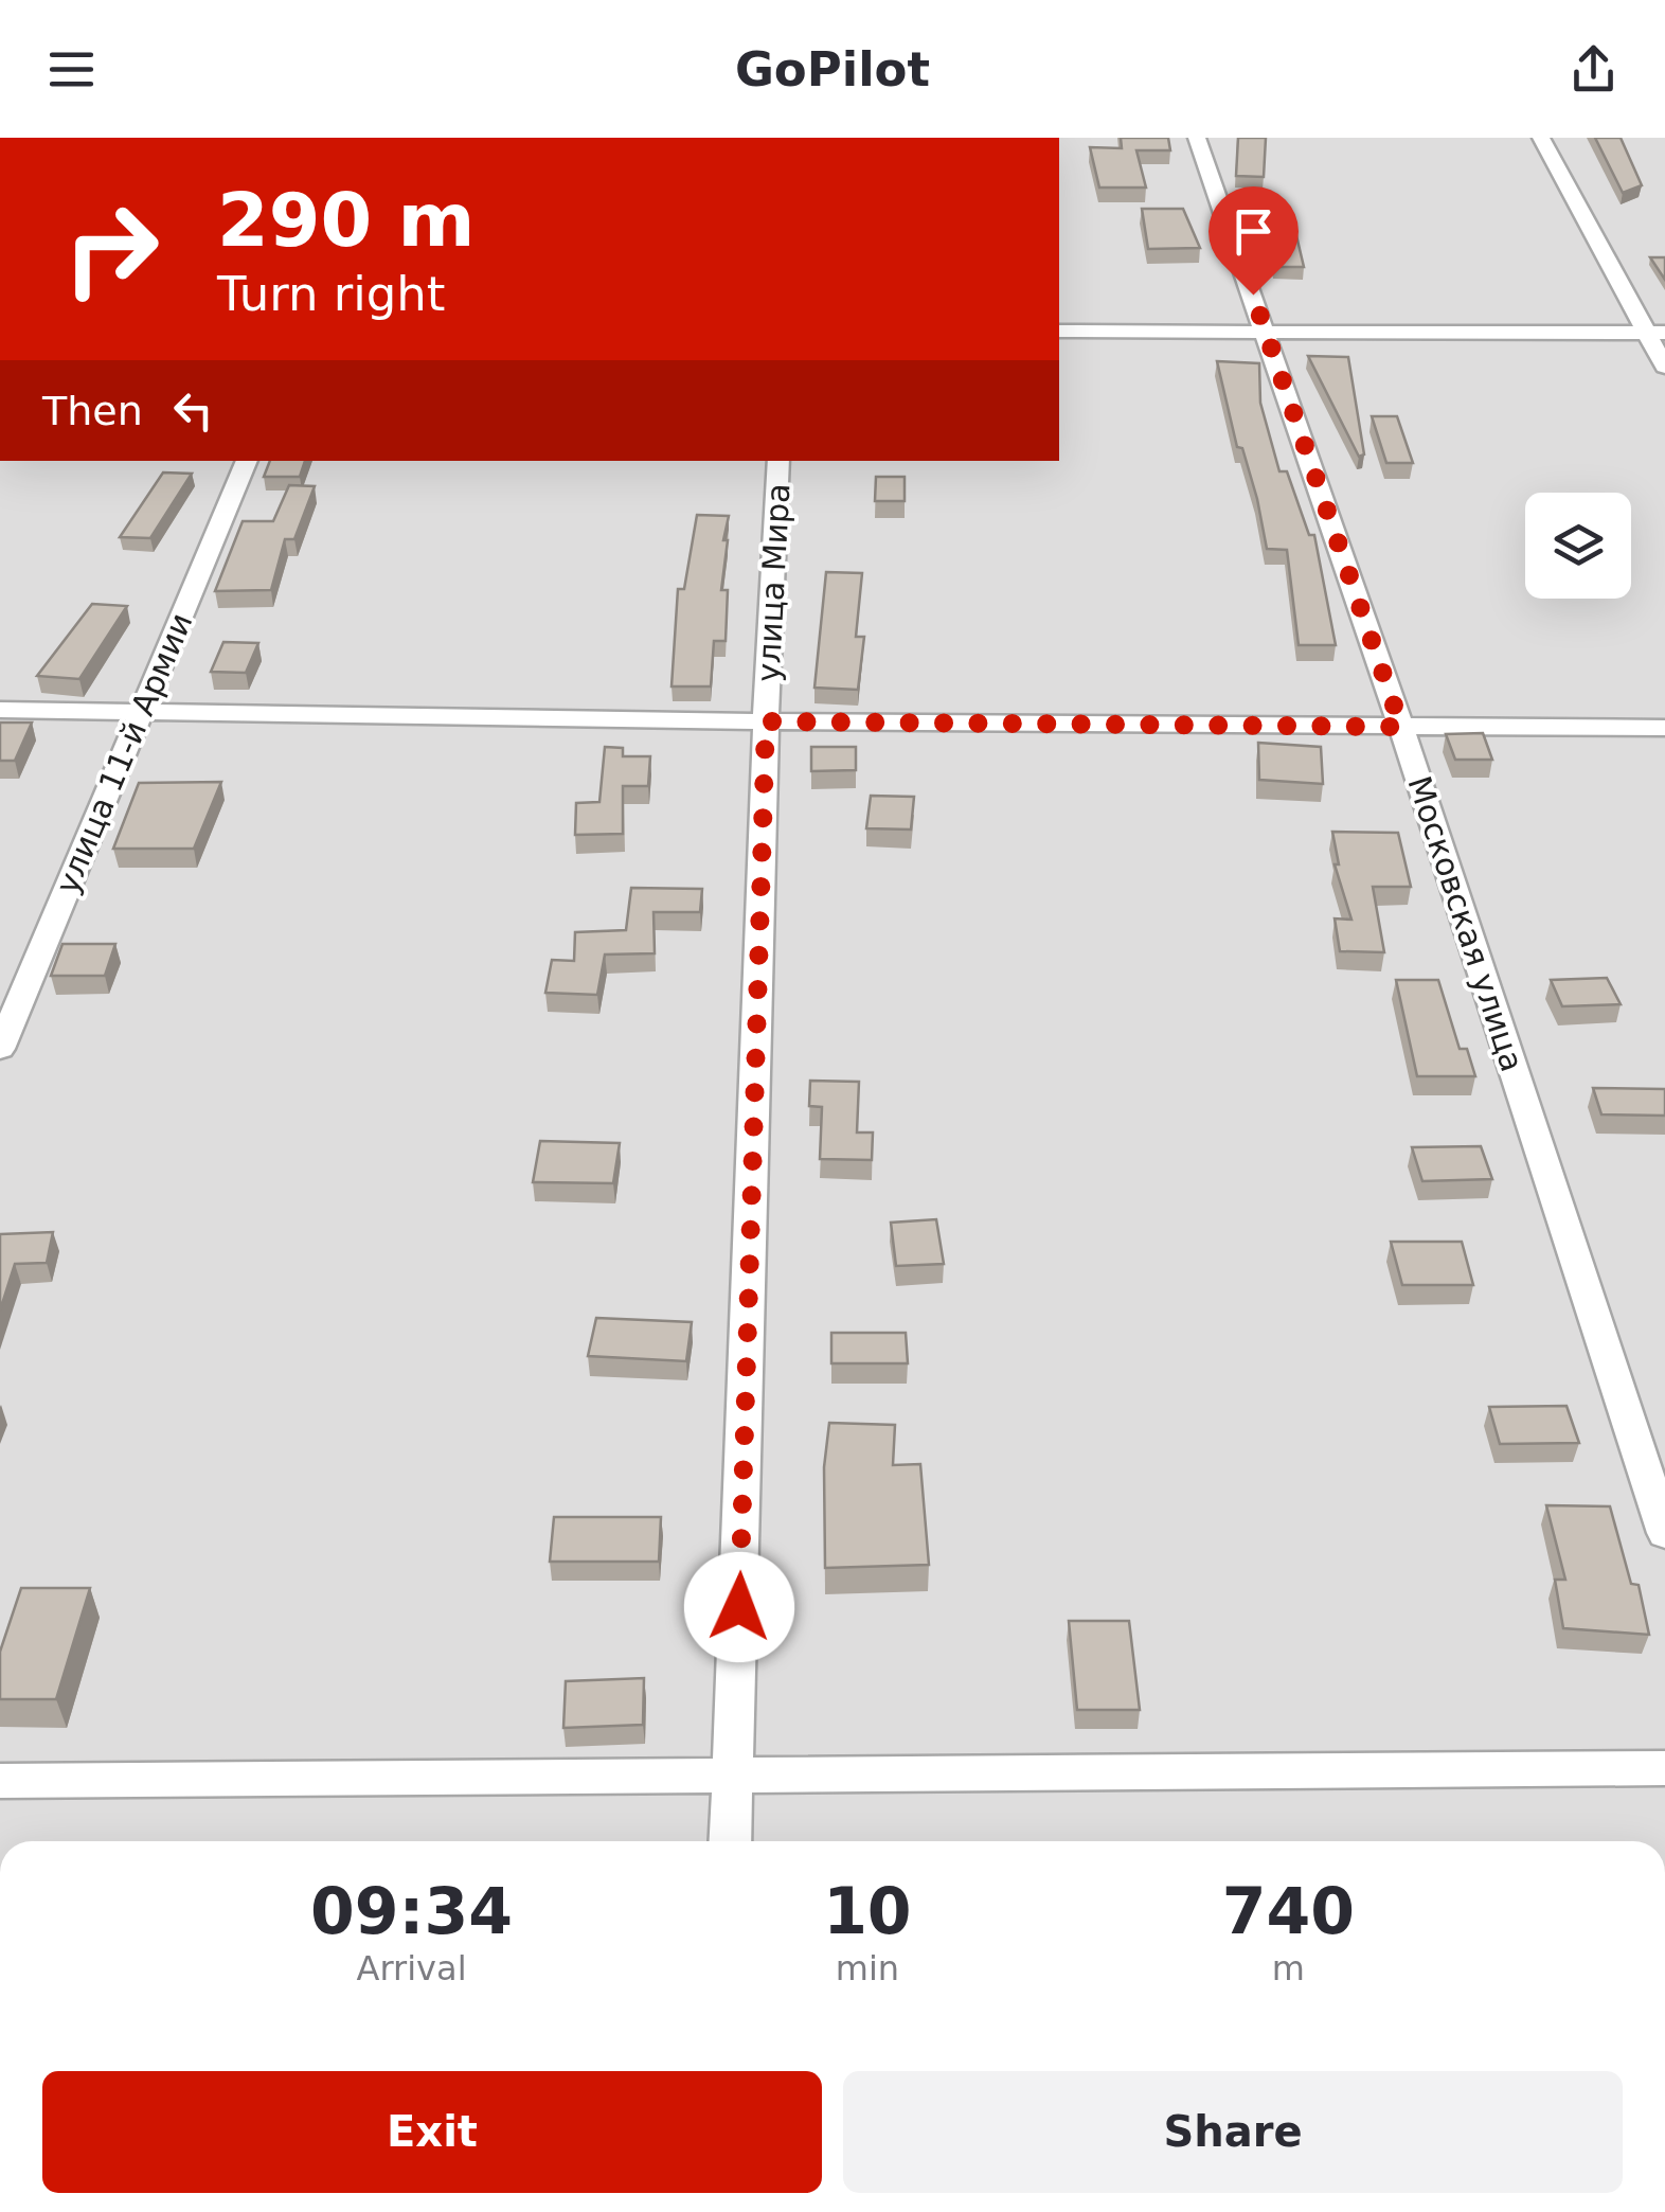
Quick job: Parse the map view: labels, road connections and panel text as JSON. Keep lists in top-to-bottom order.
{
  "streets": {
    "street": ["улица Мира", "улица 11-й Армии", "Московская улица"]
  },
  "page": {
    "header": "GoPilot",
    "turn": ["290 m", "Turn right"],
    "then": "Then",
    "eta": [
      "09:34",
      "Arrival",
      "10",
      "min",
      "740",
      "m"
    ],
    "buttons": ["Exit", "Share"]
  }
}
